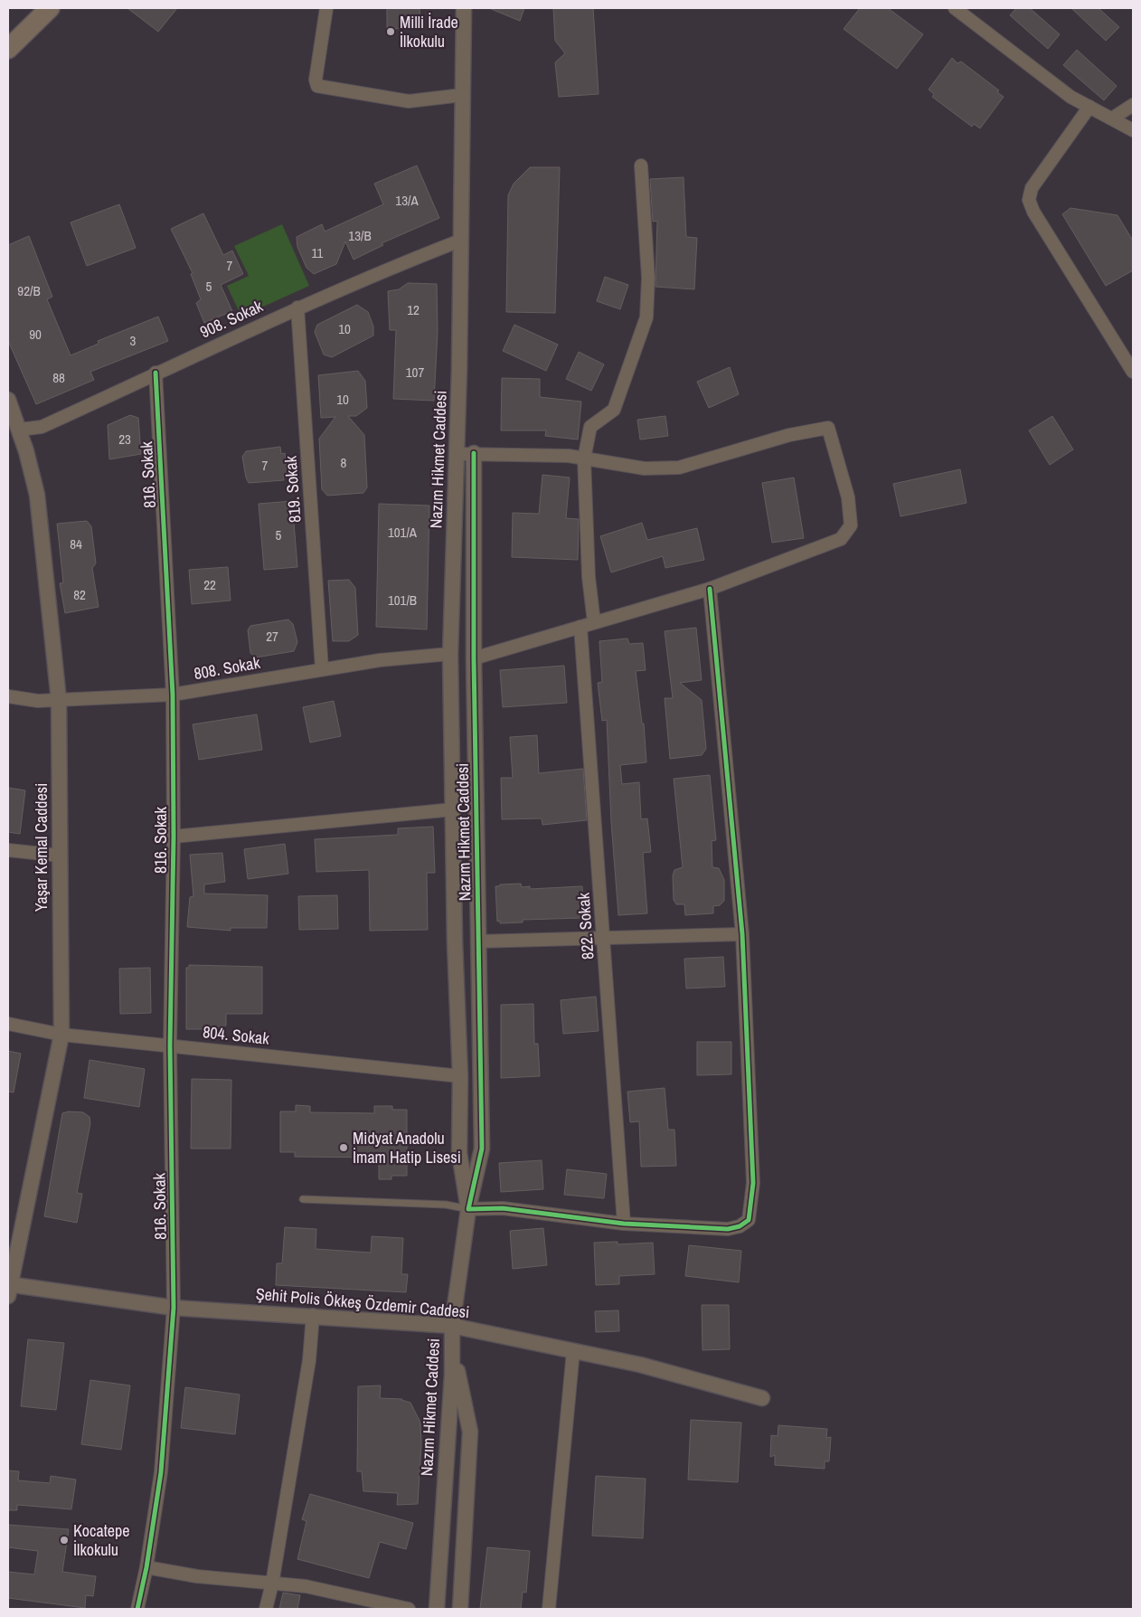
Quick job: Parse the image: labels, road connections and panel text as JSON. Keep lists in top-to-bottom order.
{
  "streets": {
    "street": [
      "908. Sokak",
      "Nazım Hikmet Caddesi",
      "816. Sokak",
      "819. Sokak",
      "808. Sokak",
      "Yaşar Kemal Caddesi",
      "822. Sokak",
      "804. Sokak",
      "Şehit Polis Ökkeş Özdemir Caddesi"
    ]
  },
  "crossings": [
    ["908. Sokak", "Nazım Hikmet Caddesi"],
    ["908. Sokak", "816. Sokak"],
    ["908. Sokak", "819. Sokak"],
    ["908. Sokak", "Yaşar Kemal Caddesi"],
    ["Nazım Hikmet Caddesi", "808. Sokak"],
    ["Nazım Hikmet Caddesi", "804. Sokak"],
    ["Nazım Hikmet Caddesi", "Şehit Polis Ökkeş Özdemir Caddesi"],
    ["816. Sokak", "808. Sokak"],
    ["816. Sokak", "804. Sokak"],
    ["816. Sokak", "Şehit Polis Ökkeş Özdemir Caddesi"],
    ["819. Sokak", "808. Sokak"],
    ["808. Sokak", "Yaşar Kemal Caddesi"],
    ["Yaşar Kemal Caddesi", "804. Sokak"],
    ["Yaşar Kemal Caddesi", "Şehit Polis Ökkeş Özdemir Caddesi"]
  ],
  "places": ["Milli İrade İlkokulu", "Midyat Anadolu İmam Hatip Lisesi", "Kocatepe İlkokulu"],
  "house_numbers": [
    "13/A",
    "13/B",
    "11",
    "7",
    "5",
    "92/B",
    "12",
    "10",
    "90",
    "3",
    "107",
    "88",
    "10",
    "23",
    "8",
    "7",
    "101/A",
    "5",
    "84",
    "22",
    "82",
    "101/B",
    "27"
  ]
}
